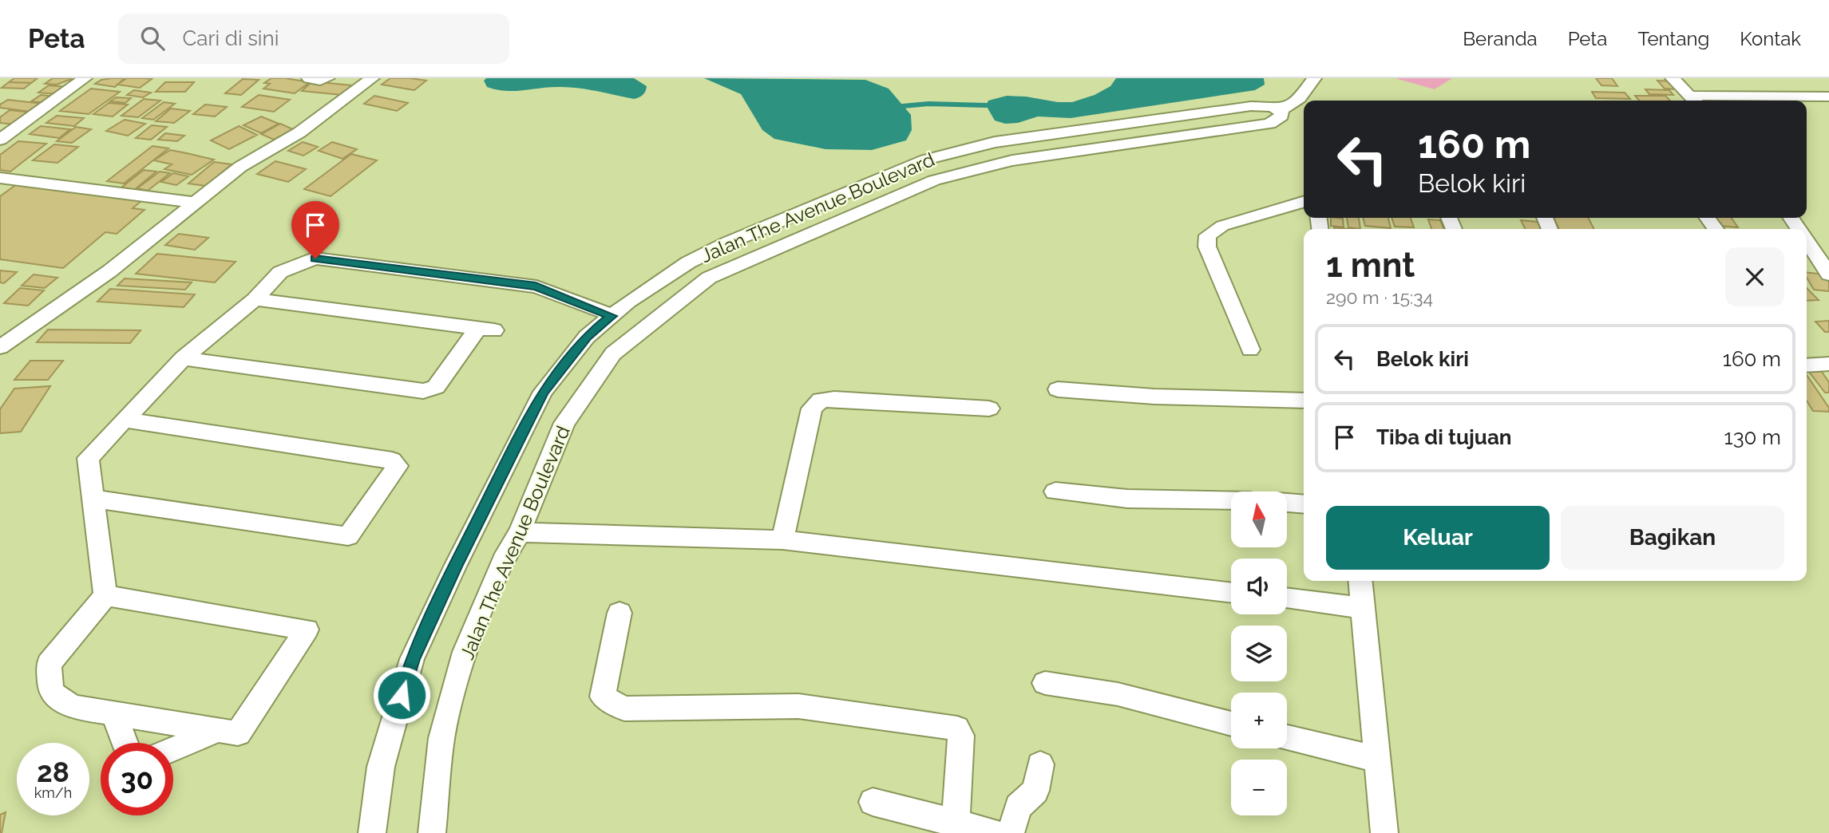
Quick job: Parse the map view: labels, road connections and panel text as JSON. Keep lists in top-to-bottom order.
{
  "streets": {
    "street": ["Jalan The Avenue Boulevard"]
  },
  "north": "top",
  "page": {
    "header": "Peta",
    "search": "Cari di sini",
    "nav": [
      "Beranda",
      "Peta",
      "Tentang",
      "Kontak"
    ],
    "turn": ["160 m", "Belok kiri"],
    "heading": ["1 mnt", "290 m · 15:34"],
    "list": [
      {
        "name": "Belok kiri",
        "value": "160 m"
      },
      {
        "name": "Tiba di tujuan",
        "value": "130 m"
      }
    ],
    "map_buttons": ["+", "−"],
    "buttons": ["Keluar", "Bagikan"],
    "speed": "28 km/h",
    "limit": "30"
  }
}
